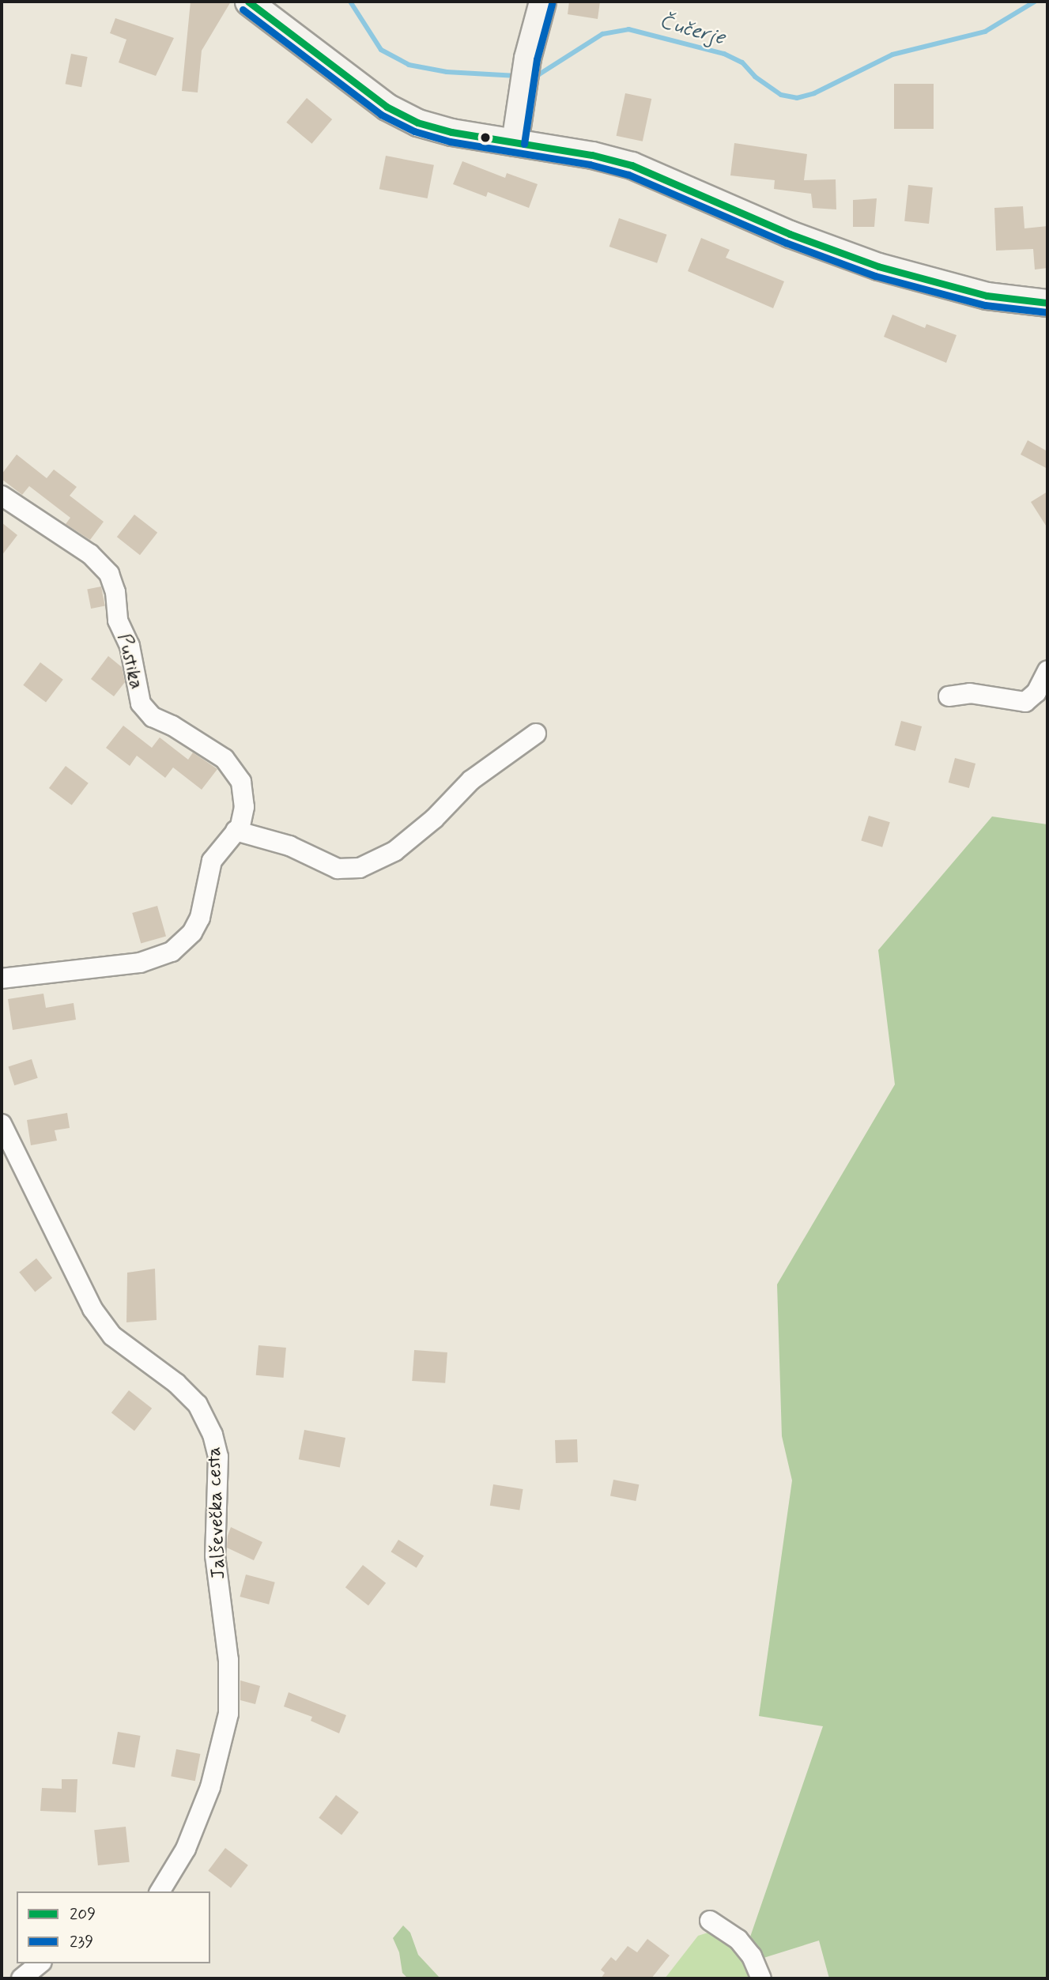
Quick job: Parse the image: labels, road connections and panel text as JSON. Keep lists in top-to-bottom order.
{
  "streets": {
    "street": ["Pustika", "Jalševečka cesta"]
  },
  "water": ["Čučerje"],
  "lines": ["transit line 209", "transit line 239"],
  "legend": ["209", "239"]
}
